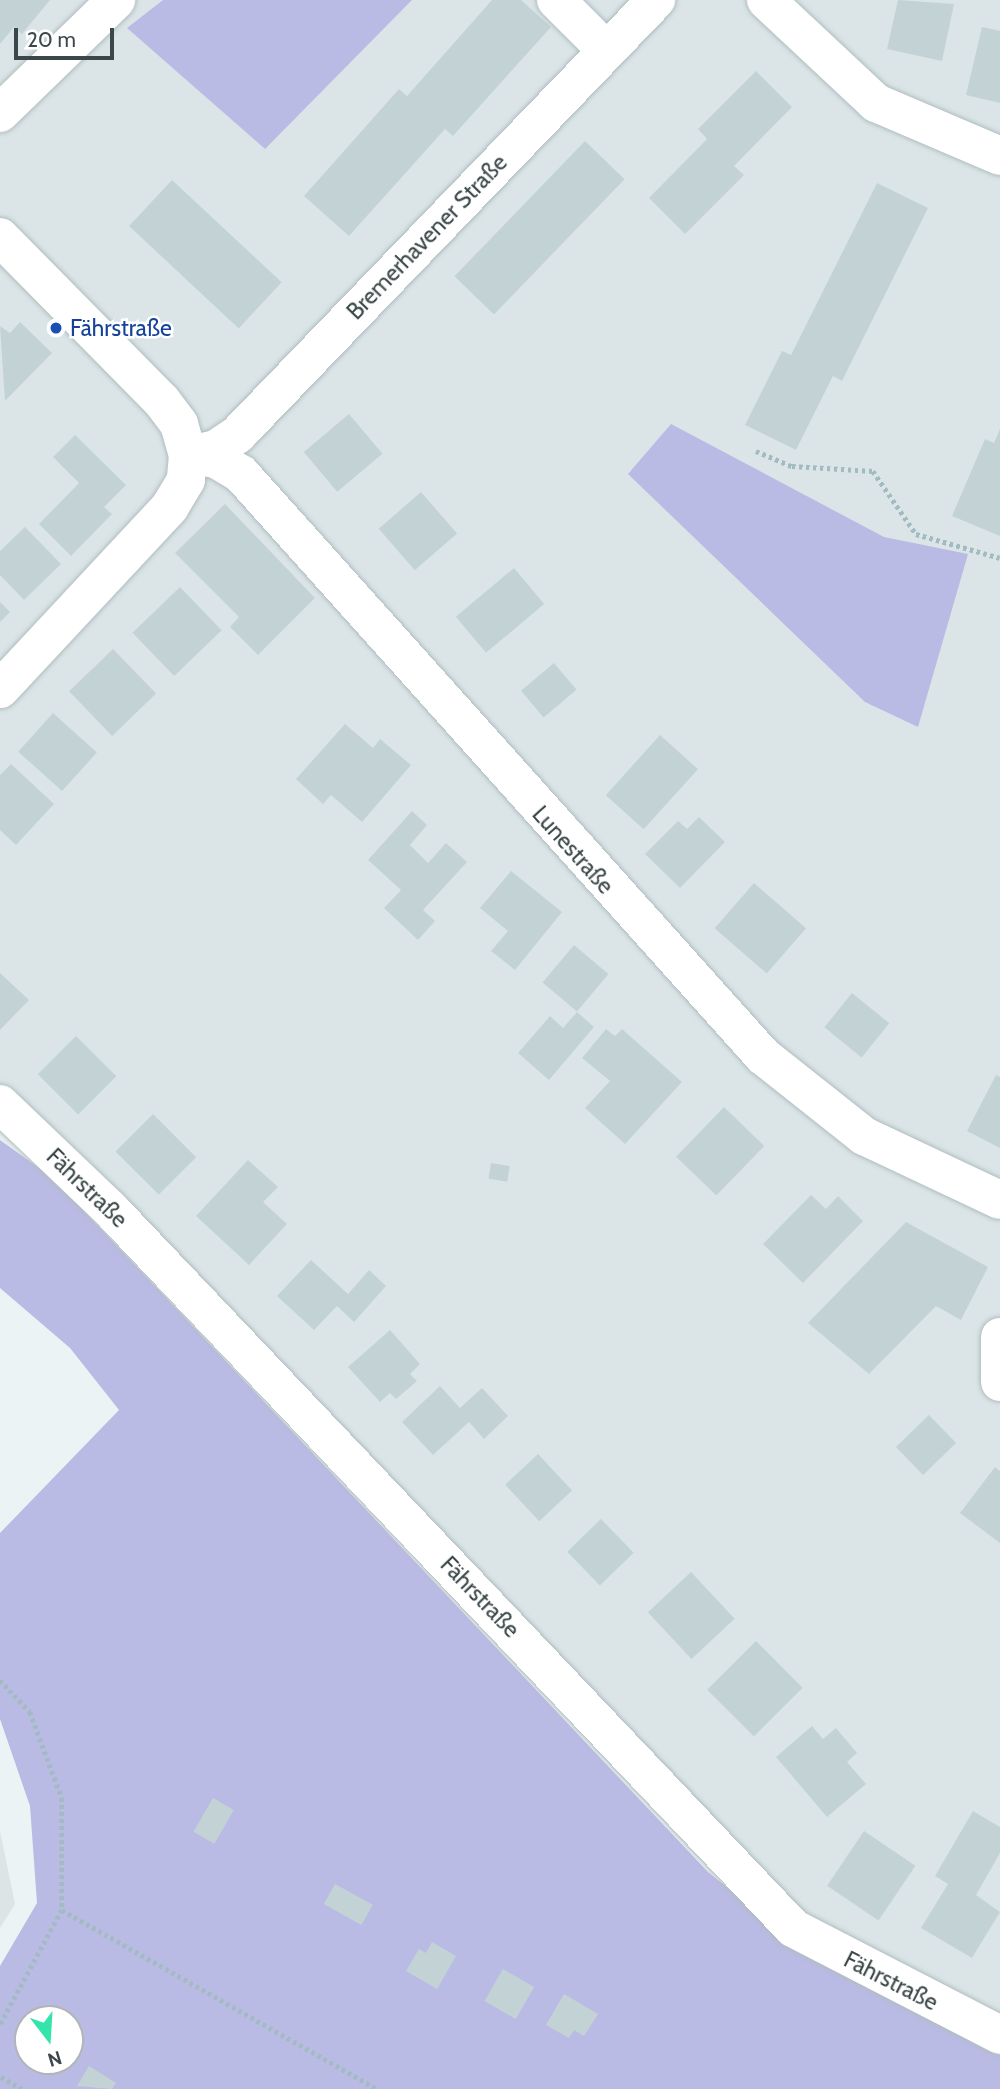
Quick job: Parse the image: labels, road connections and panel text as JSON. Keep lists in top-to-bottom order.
{
  "streets": {
    "street": ["Bremerhavener Straße", "Lunestraße", "Fährstraße"]
  },
  "crossings": [
    ["Bremerhavener Straße", "Lunestraße"]
  ],
  "places": ["Fährstraße"],
  "scale_bar": "20 m",
  "north": "bottom"
}
